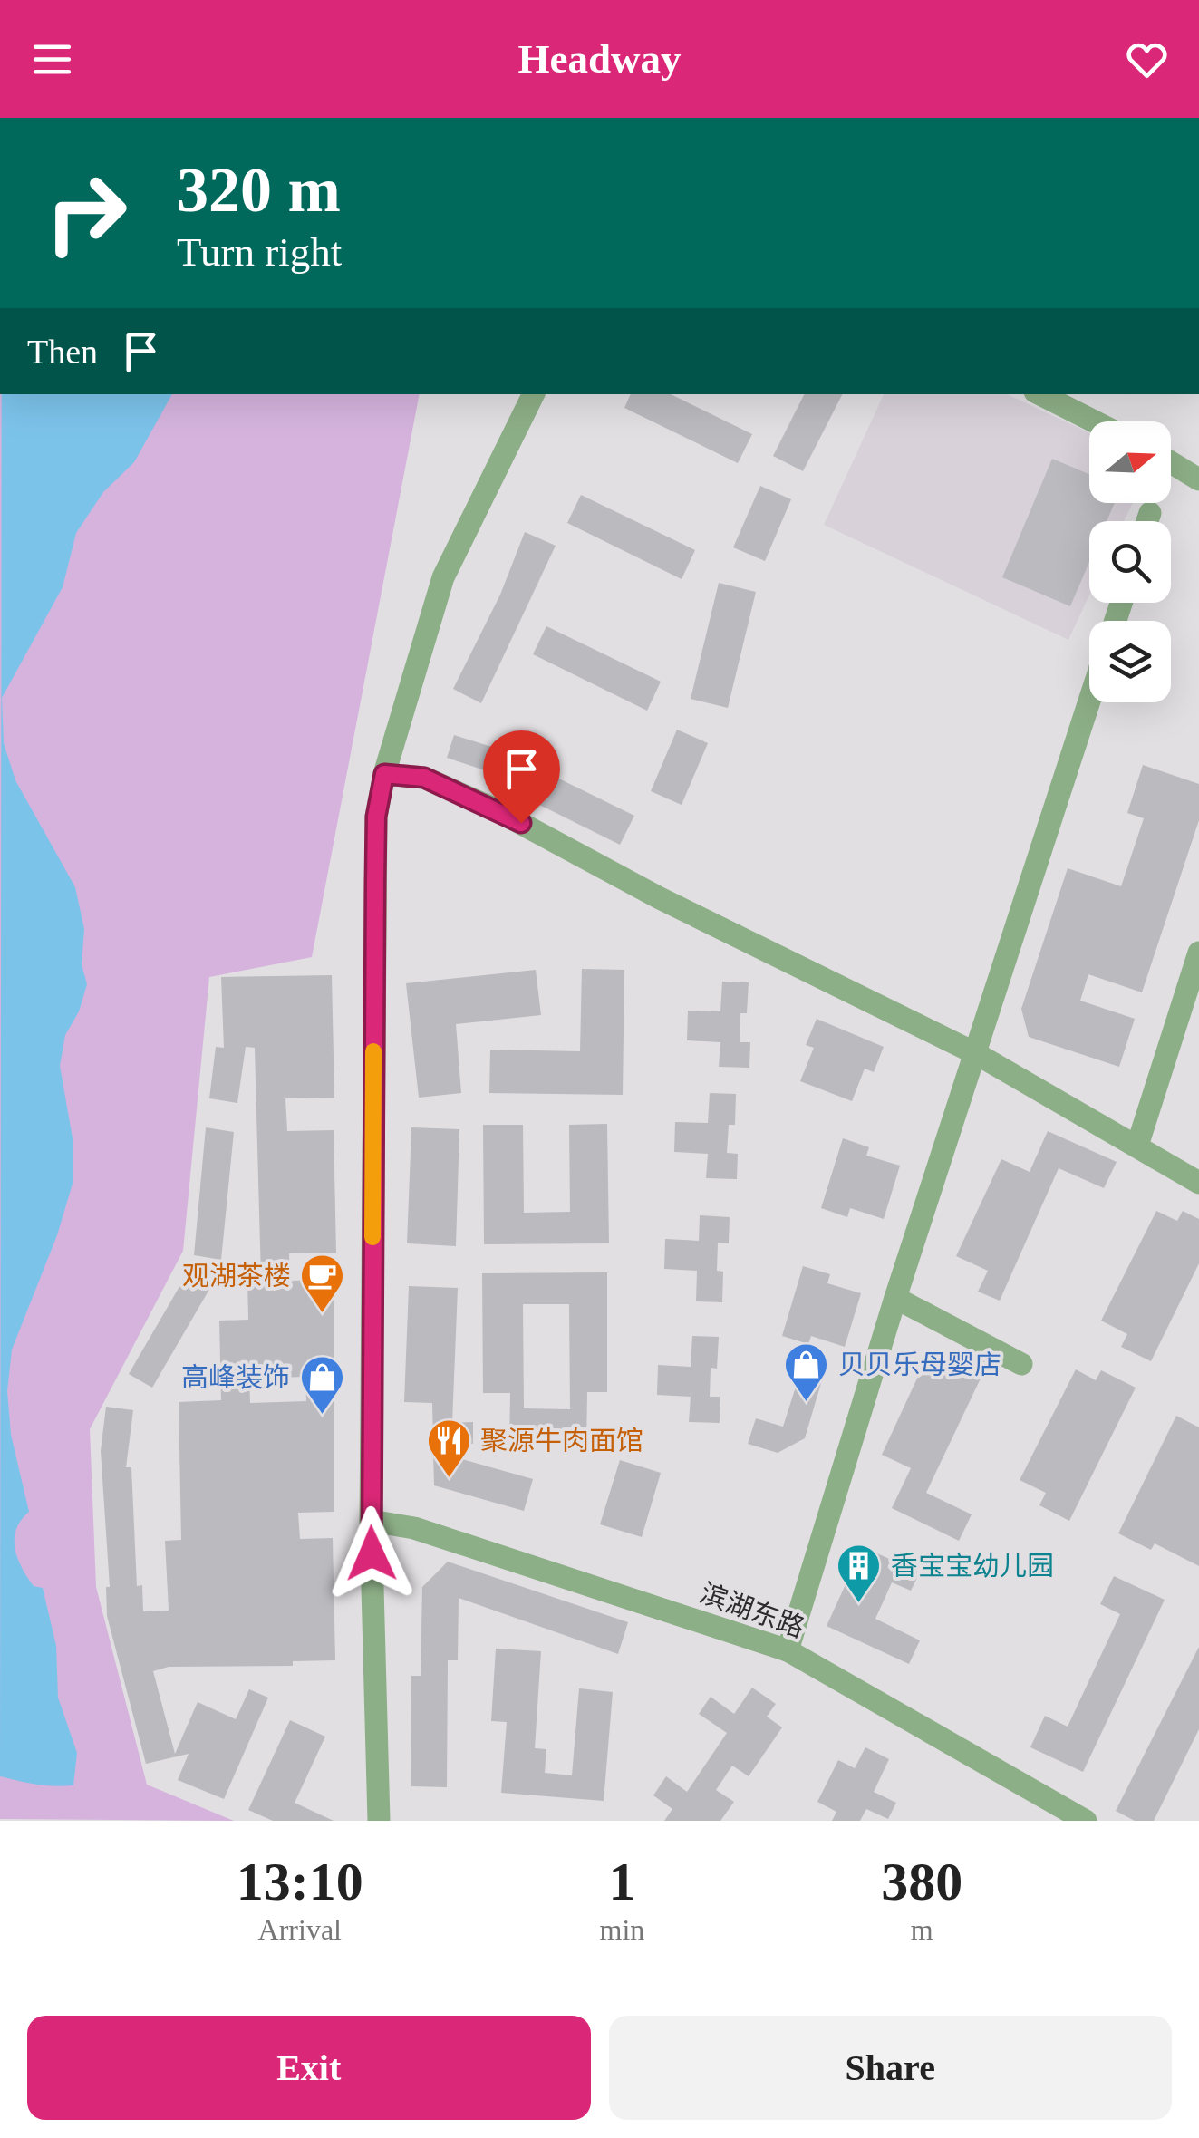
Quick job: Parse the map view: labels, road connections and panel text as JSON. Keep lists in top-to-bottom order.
{
  "streets": {
    "street": ["滨湖东路"]
  },
  "places": {
    "cafe": ["观湖茶楼"],
    "shop": ["贝贝乐母婴店", "高峰装饰"],
    "restaurant": ["聚源牛肉面馆"],
    "building": ["香宝宝幼儿园"]
  },
  "north": "right",
  "page": {
    "header": "Headway",
    "turn": ["320 m", "Turn right"],
    "then": "Then",
    "eta": [
      "13:10",
      "Arrival",
      "1",
      "min",
      "380",
      "m"
    ],
    "buttons": ["Exit", "Share"]
  }
}
